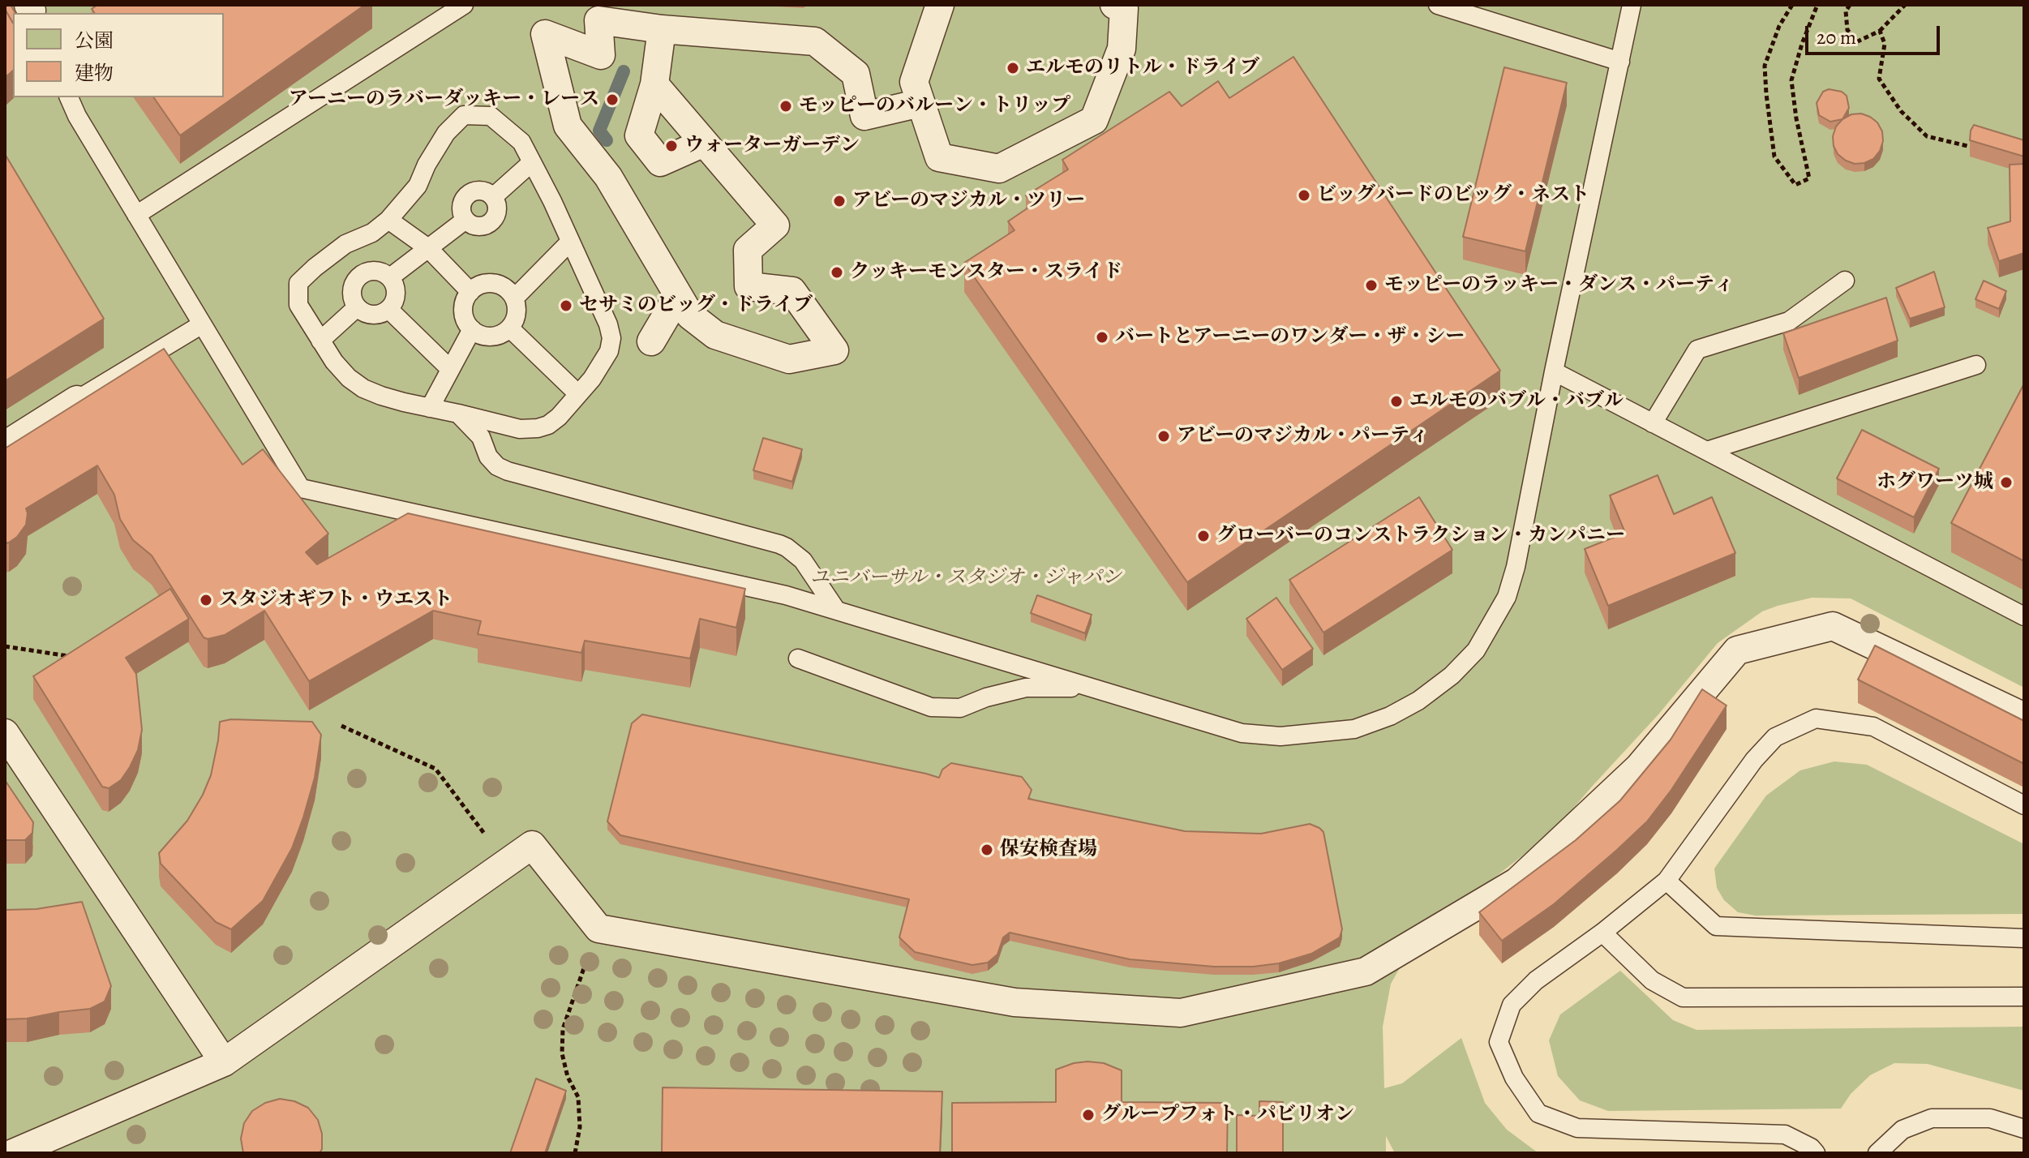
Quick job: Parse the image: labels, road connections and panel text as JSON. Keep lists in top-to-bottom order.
{
  "parks": ["ユニバーサル・スタジオ・ジャパン"],
  "places": [
    "エルモのリトル・ドライブ",
    "アーニーのラバーダッキー・レース",
    "モッピーのバルーン・トリップ",
    "ウォーターガーデン",
    "ビッグバードのビッグ・ネスト",
    "アビーのマジカル・ツリー",
    "クッキーモンスター・スライド",
    "モッピーのラッキー・ダンス・パーティ",
    "セサミのビッグ・ドライブ",
    "バートとアーニーのワンダー・ザ・シー",
    "エルモのバブル・バブル",
    "アビーのマジカル・パーティ",
    "ホグワーツ城",
    "グローバーのコンストラクション・カンパニー",
    "スタジオギフト・ウエスト",
    "保安検査場",
    "グループフォト・パビリオン"
  ],
  "legend": ["公園", "建物"],
  "scale_bar": "20 m"
}
